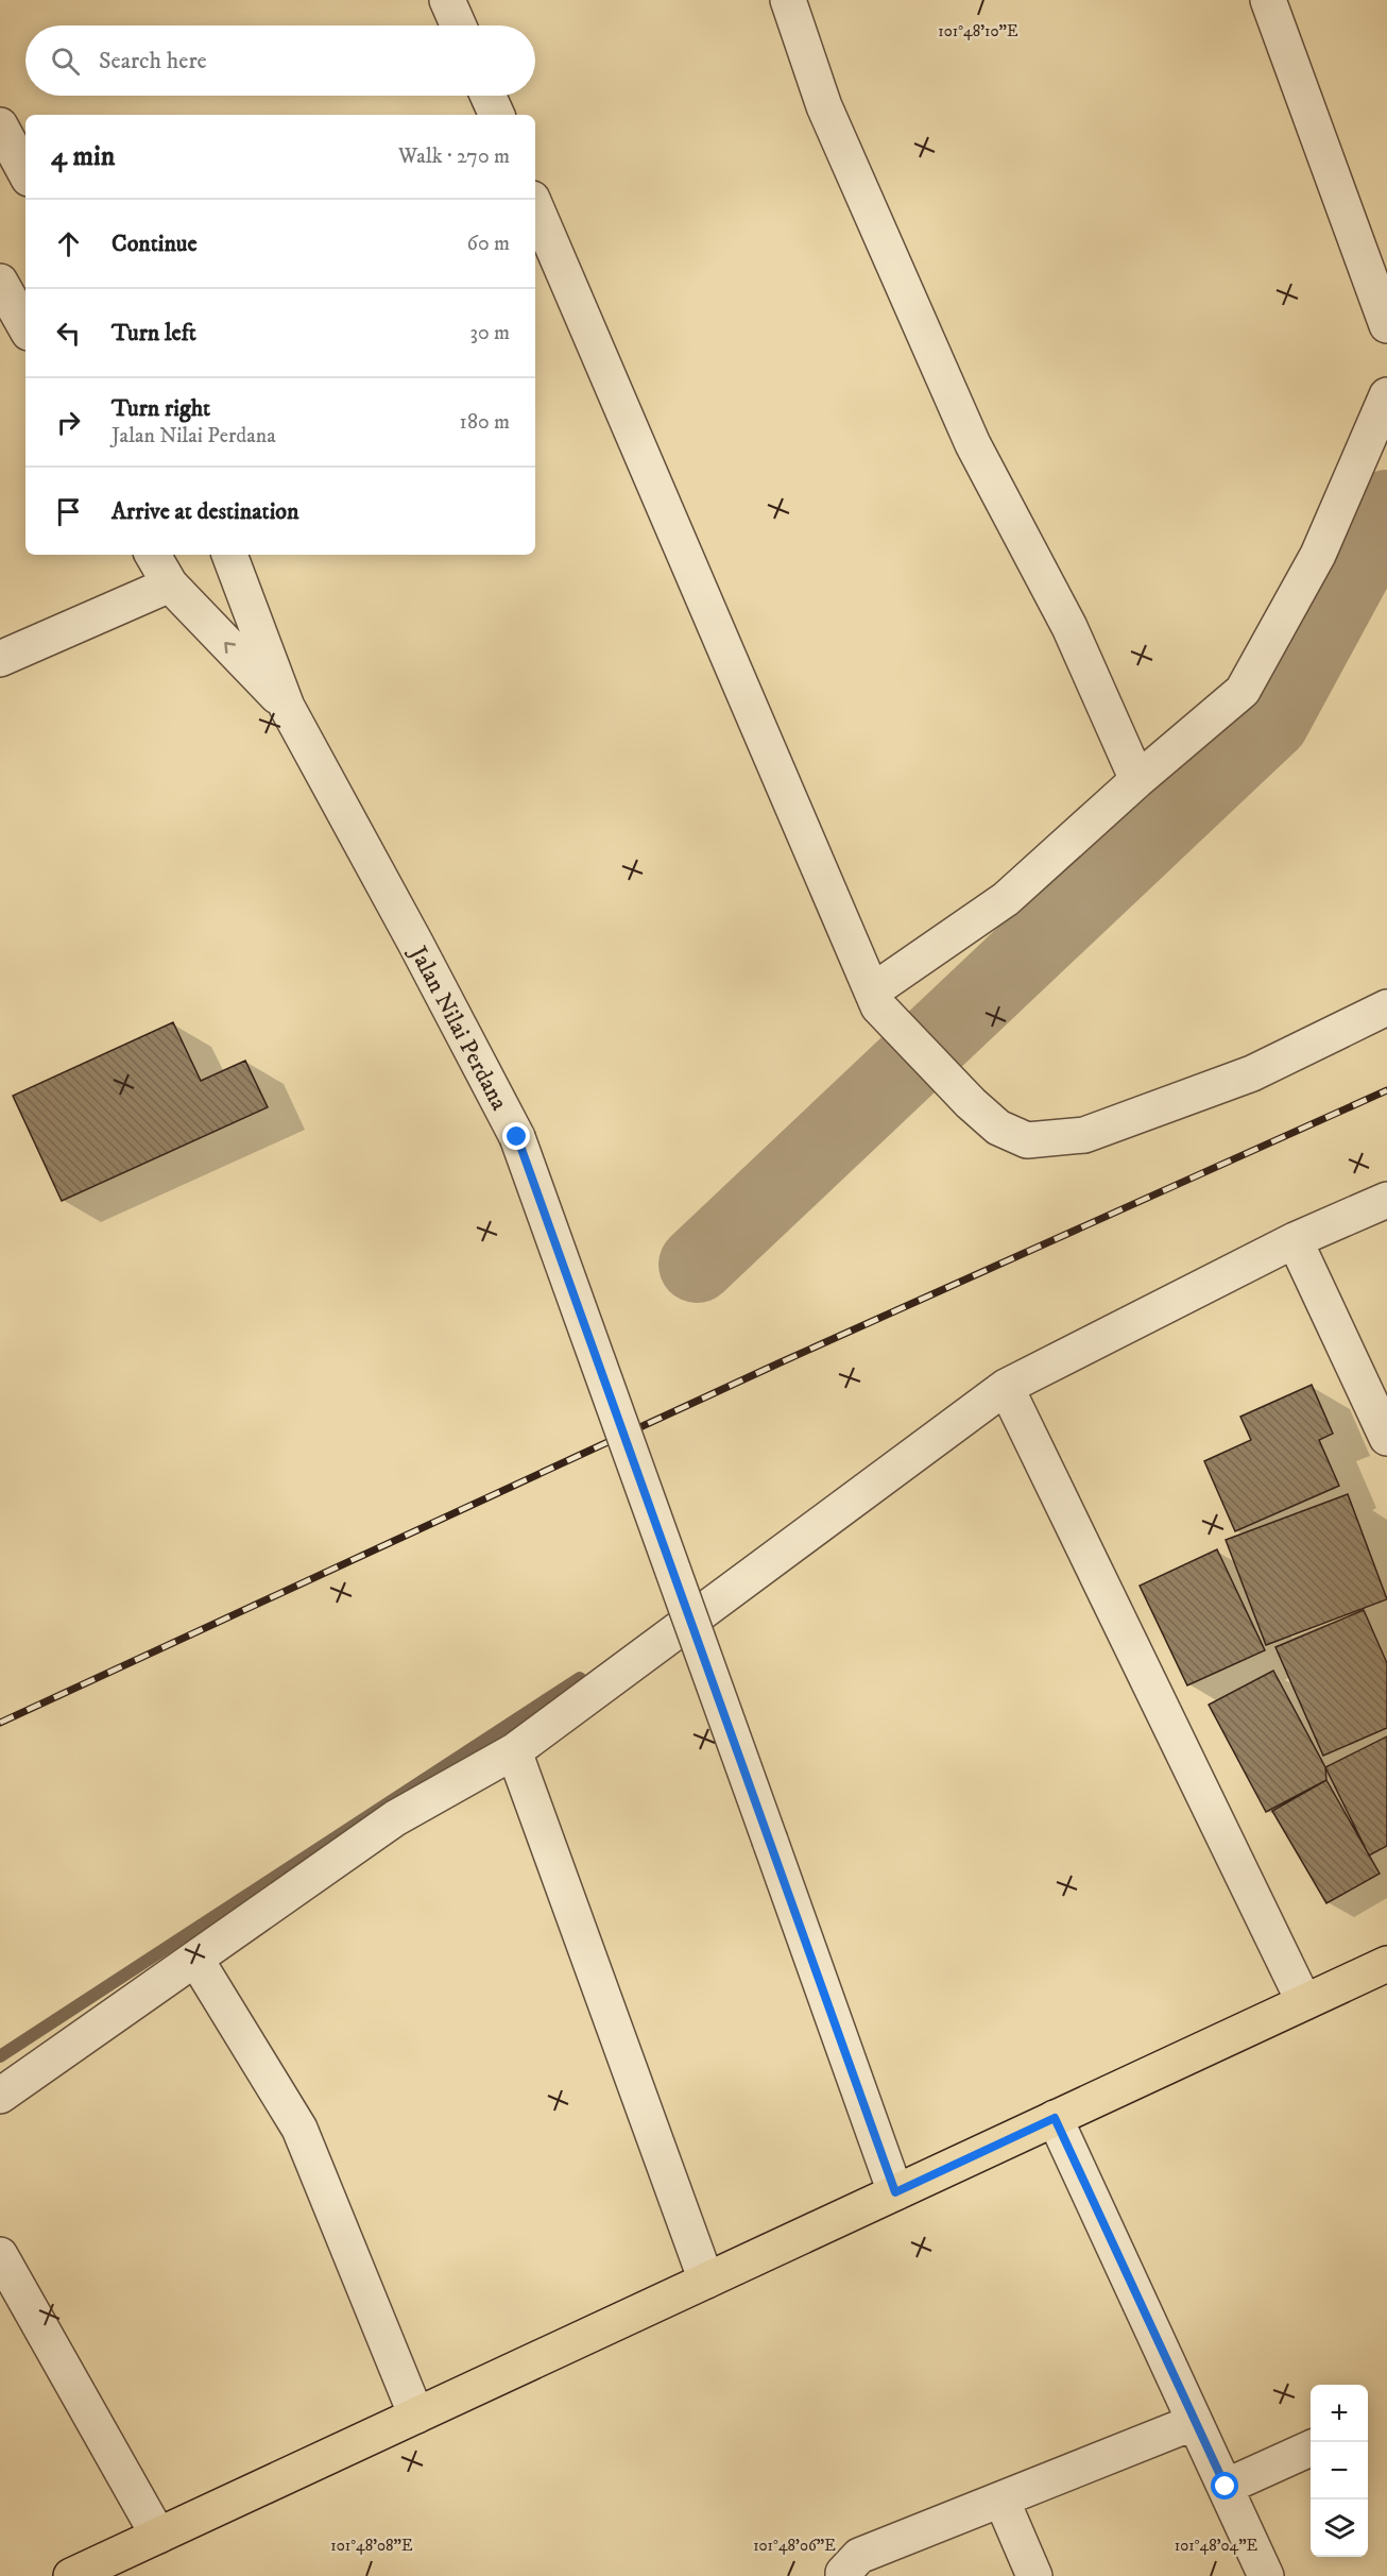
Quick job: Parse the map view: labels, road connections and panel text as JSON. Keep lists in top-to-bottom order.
{
  "streets": {
    "street": ["Jalan Nilai Perdana"]
  },
  "page": {
    "search": "Search here",
    "heading": ["4 min", "Walk · 270 m"],
    "list": [
      ["Continue", "60 m"],
      ["Turn left", "30 m"],
      ["Turn right", "Jalan Nilai Perdana", "180 m"],
      "Arrive at destination"
    ],
    "map_buttons": ["+", "−"]
  },
  "coordinates": [
    "101°48'10\"E",
    "101°48'08\"E",
    "101°48'06\"E",
    "101°48'04\"E"
  ]
}
